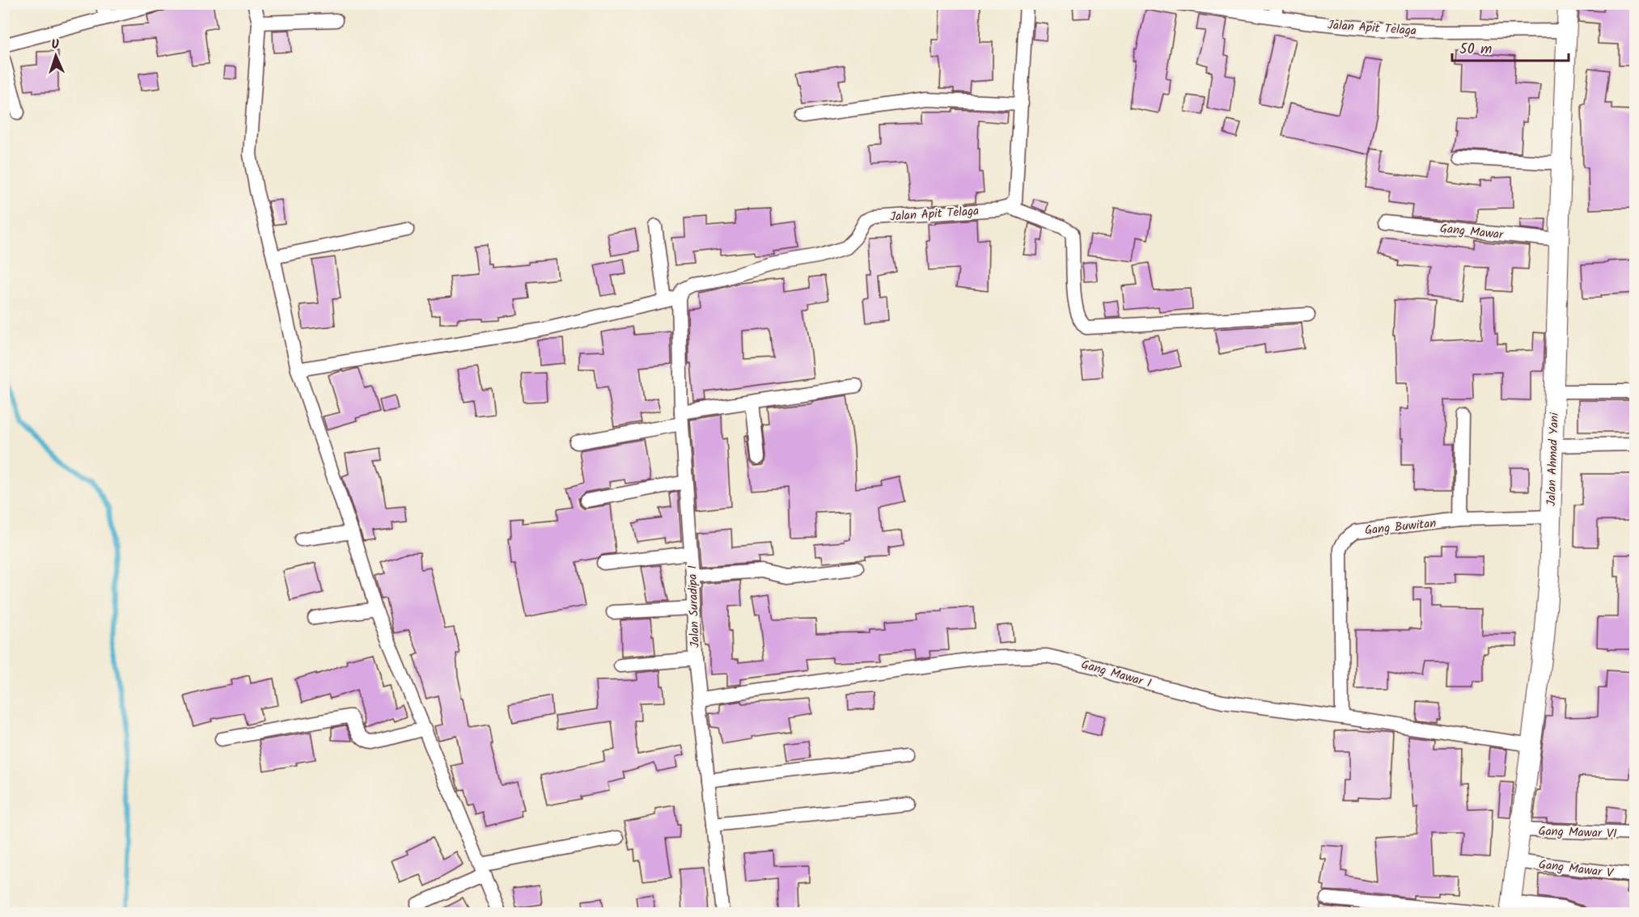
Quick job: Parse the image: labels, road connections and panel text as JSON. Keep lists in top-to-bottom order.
{
  "streets": {
    "main road": ["Jalan Ahmad Yani"],
    "street": [
      "Jalan Apit Telaga",
      "Gang Mawar",
      "Gang Buwitan",
      "Jalan Suradipa I",
      "Gang Mawar I",
      "Gang Mawar VI",
      "Gang Mawar V"
    ]
  },
  "crossings": [
    ["Jalan Apit Telaga", "Jalan Ahmad Yani"],
    ["Jalan Apit Telaga", "Jalan Suradipa I"],
    ["Gang Mawar", "Jalan Ahmad Yani"],
    ["Jalan Ahmad Yani", "Gang Buwitan"],
    ["Jalan Ahmad Yani", "Gang Mawar I"],
    ["Jalan Ahmad Yani", "Gang Mawar VI"],
    ["Jalan Ahmad Yani", "Gang Mawar V"],
    ["Gang Buwitan", "Gang Mawar I"],
    ["Jalan Suradipa I", "Gang Mawar I"]
  ],
  "scale_bar": "50 m",
  "north": "top"
}
